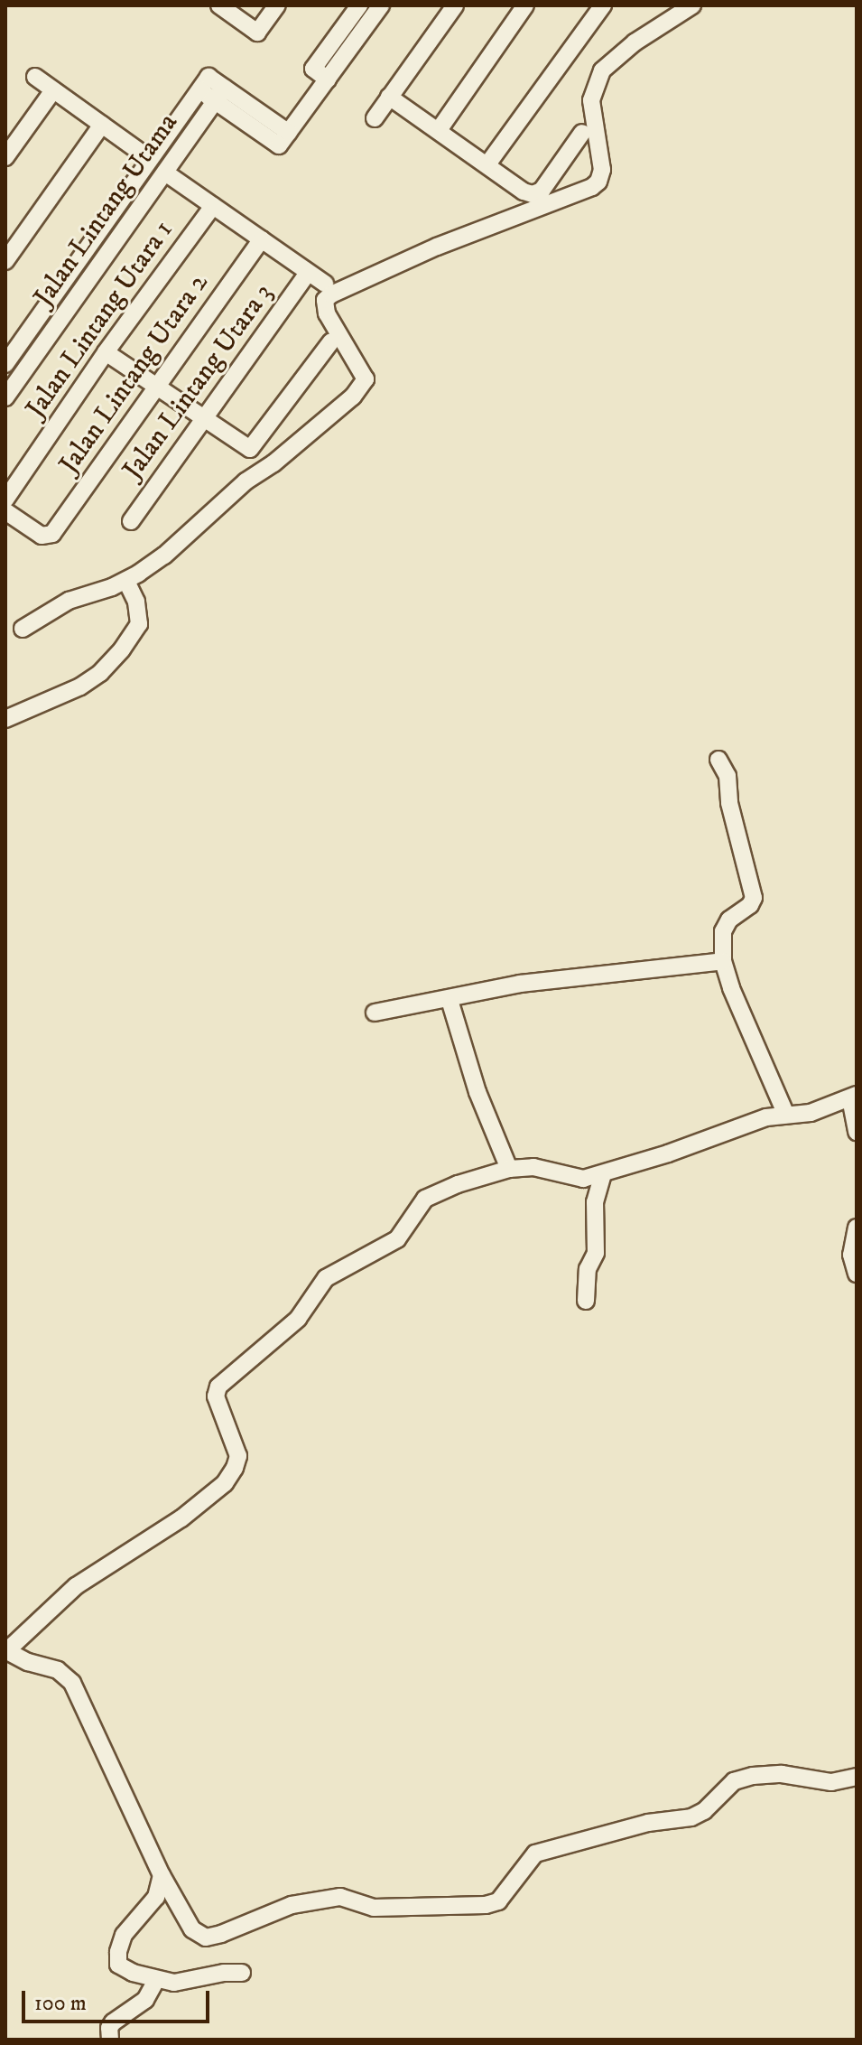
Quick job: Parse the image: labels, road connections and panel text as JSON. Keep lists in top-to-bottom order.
{
  "streets": {
    "street": [
      "Jalan Lintang Utama",
      "Jalan Lintang Utara 1",
      "Jalan Lintang Utara 2",
      "Jalan Lintang Utara 3"
    ]
  },
  "scale_bar": "100 m"
}
